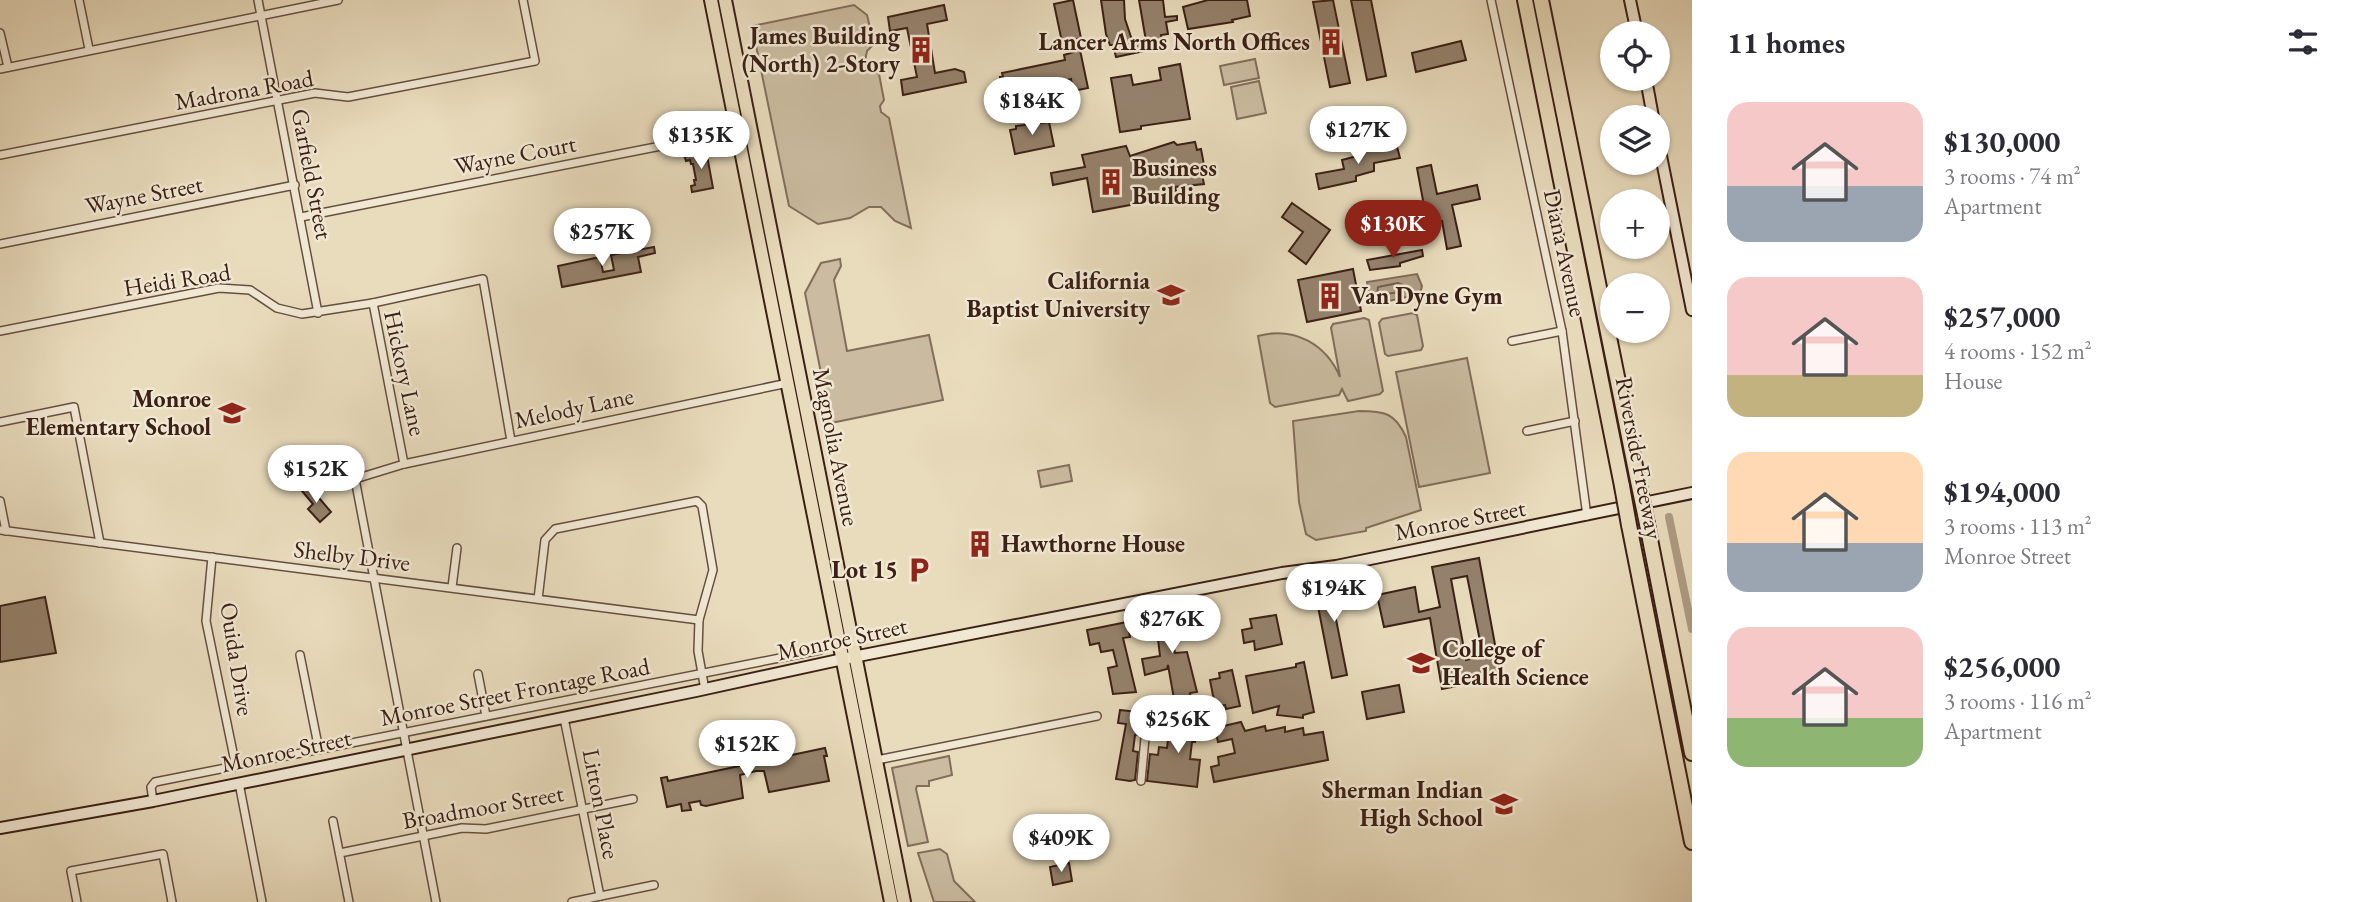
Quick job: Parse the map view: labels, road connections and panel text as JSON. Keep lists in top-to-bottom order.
{
  "streets": {
    "highway": ["Riverside Freeway"],
    "main road": ["Magnolia Avenue"],
    "street": [
      "Madrona Road",
      "Wayne Court",
      "Garfield Street",
      "Wayne Street",
      "Diana Avenue",
      "Heidi Road",
      "Hickory Lane",
      "Melody Lane",
      "Monroe Street",
      "Shelby Drive",
      "Ouida Drive",
      "Monroe Street Frontage Road",
      "Litton Place",
      "Broadmoor Street"
    ]
  },
  "crossings": [
    ["Madrona Road", "Garfield Street"],
    ["Wayne Court", "Garfield Street"],
    ["Wayne Court", "Magnolia Avenue"],
    ["Garfield Street", "Wayne Street"],
    ["Garfield Street", "Heidi Road"],
    ["Diana Avenue", "Monroe Street"],
    ["Heidi Road", "Hickory Lane"],
    ["Hickory Lane", "Melody Lane"],
    ["Melody Lane", "Magnolia Avenue"],
    ["Melody Lane", "Shelby Drive"],
    ["Magnolia Avenue", "Monroe Street"],
    ["Monroe Street", "Monroe Street Frontage Road"],
    ["Monroe Street", "Litton Place"],
    ["Shelby Drive", "Ouida Drive"],
    ["Ouida Drive", "Monroe Street Frontage Road"],
    ["Litton Place", "Broadmoor Street"]
  ],
  "places": {
    "building": [
      "Lancer Arms North Offices",
      "James Building (North) 2-Story",
      "Business Building",
      "Van Dyne Gym",
      "Hawthorne House"
    ],
    "school or university": [
      "California Baptist University",
      "Monroe Elementary School",
      "College of Health Science",
      "Sherman Indian High School"
    ],
    "parking": ["Lot 15"]
  },
  "page": {
    "heading": "11 homes",
    "map_buttons": ["+", "−"],
    "price": [
      "$184K",
      "$127K",
      "$135K",
      "$130K",
      "$257K",
      "$152K",
      "$194K",
      "$276K",
      "$256K",
      "$152K",
      "$409K"
    ],
    "list": [
      {
        "name": "$130,000",
        "note": "3 rooms · 74 m² · Apartment"
      },
      {
        "name": "$257,000",
        "note": "4 rooms · 152 m² · House"
      },
      {
        "name": "$194,000",
        "note": "3 rooms · 113 m² · Monroe Street"
      },
      {
        "name": "$256,000",
        "note": "3 rooms · 116 m² · Apartment"
      }
    ]
  }
}
